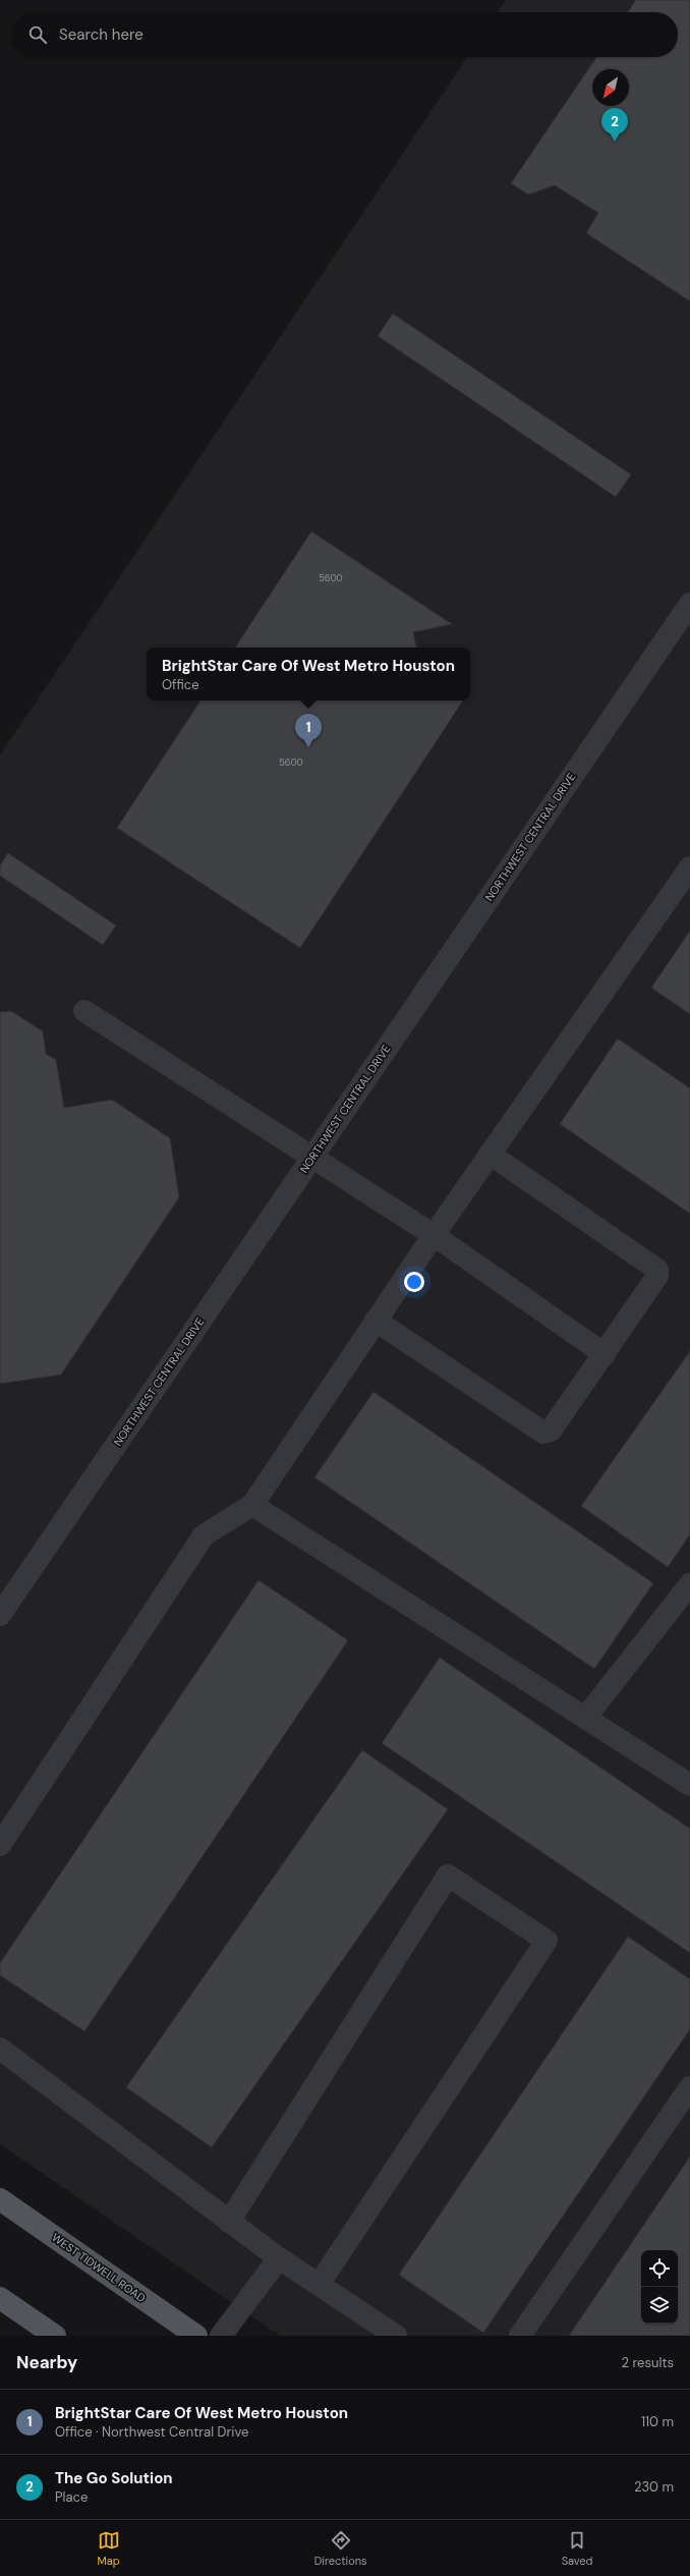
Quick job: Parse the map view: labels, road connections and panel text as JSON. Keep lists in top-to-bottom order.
{
  "streets": {
    "main road": ["WEST TIDWELL ROAD"],
    "street": ["NORTHWEST CENTRAL DRIVE"]
  },
  "house_numbers": ["5600", "5600"],
  "north": "bottom left",
  "page": {
    "search": "Search here",
    "pins": ["2", "1"],
    "popup": ["BrightStar Care Of West Metro Houston", "Office"],
    "heading": ["Nearby", "2 results"],
    "list": [
      {
        "mark": "1",
        "name": "BrightStar Care Of West Metro Houston",
        "note": "Office · Northwest Central Drive",
        "value": "110 m"
      },
      {
        "mark": "2",
        "name": "The Go Solution",
        "note": "Place",
        "value": "230 m"
      }
    ],
    "nav": ["Map", "Directions", "Saved"]
  }
}
